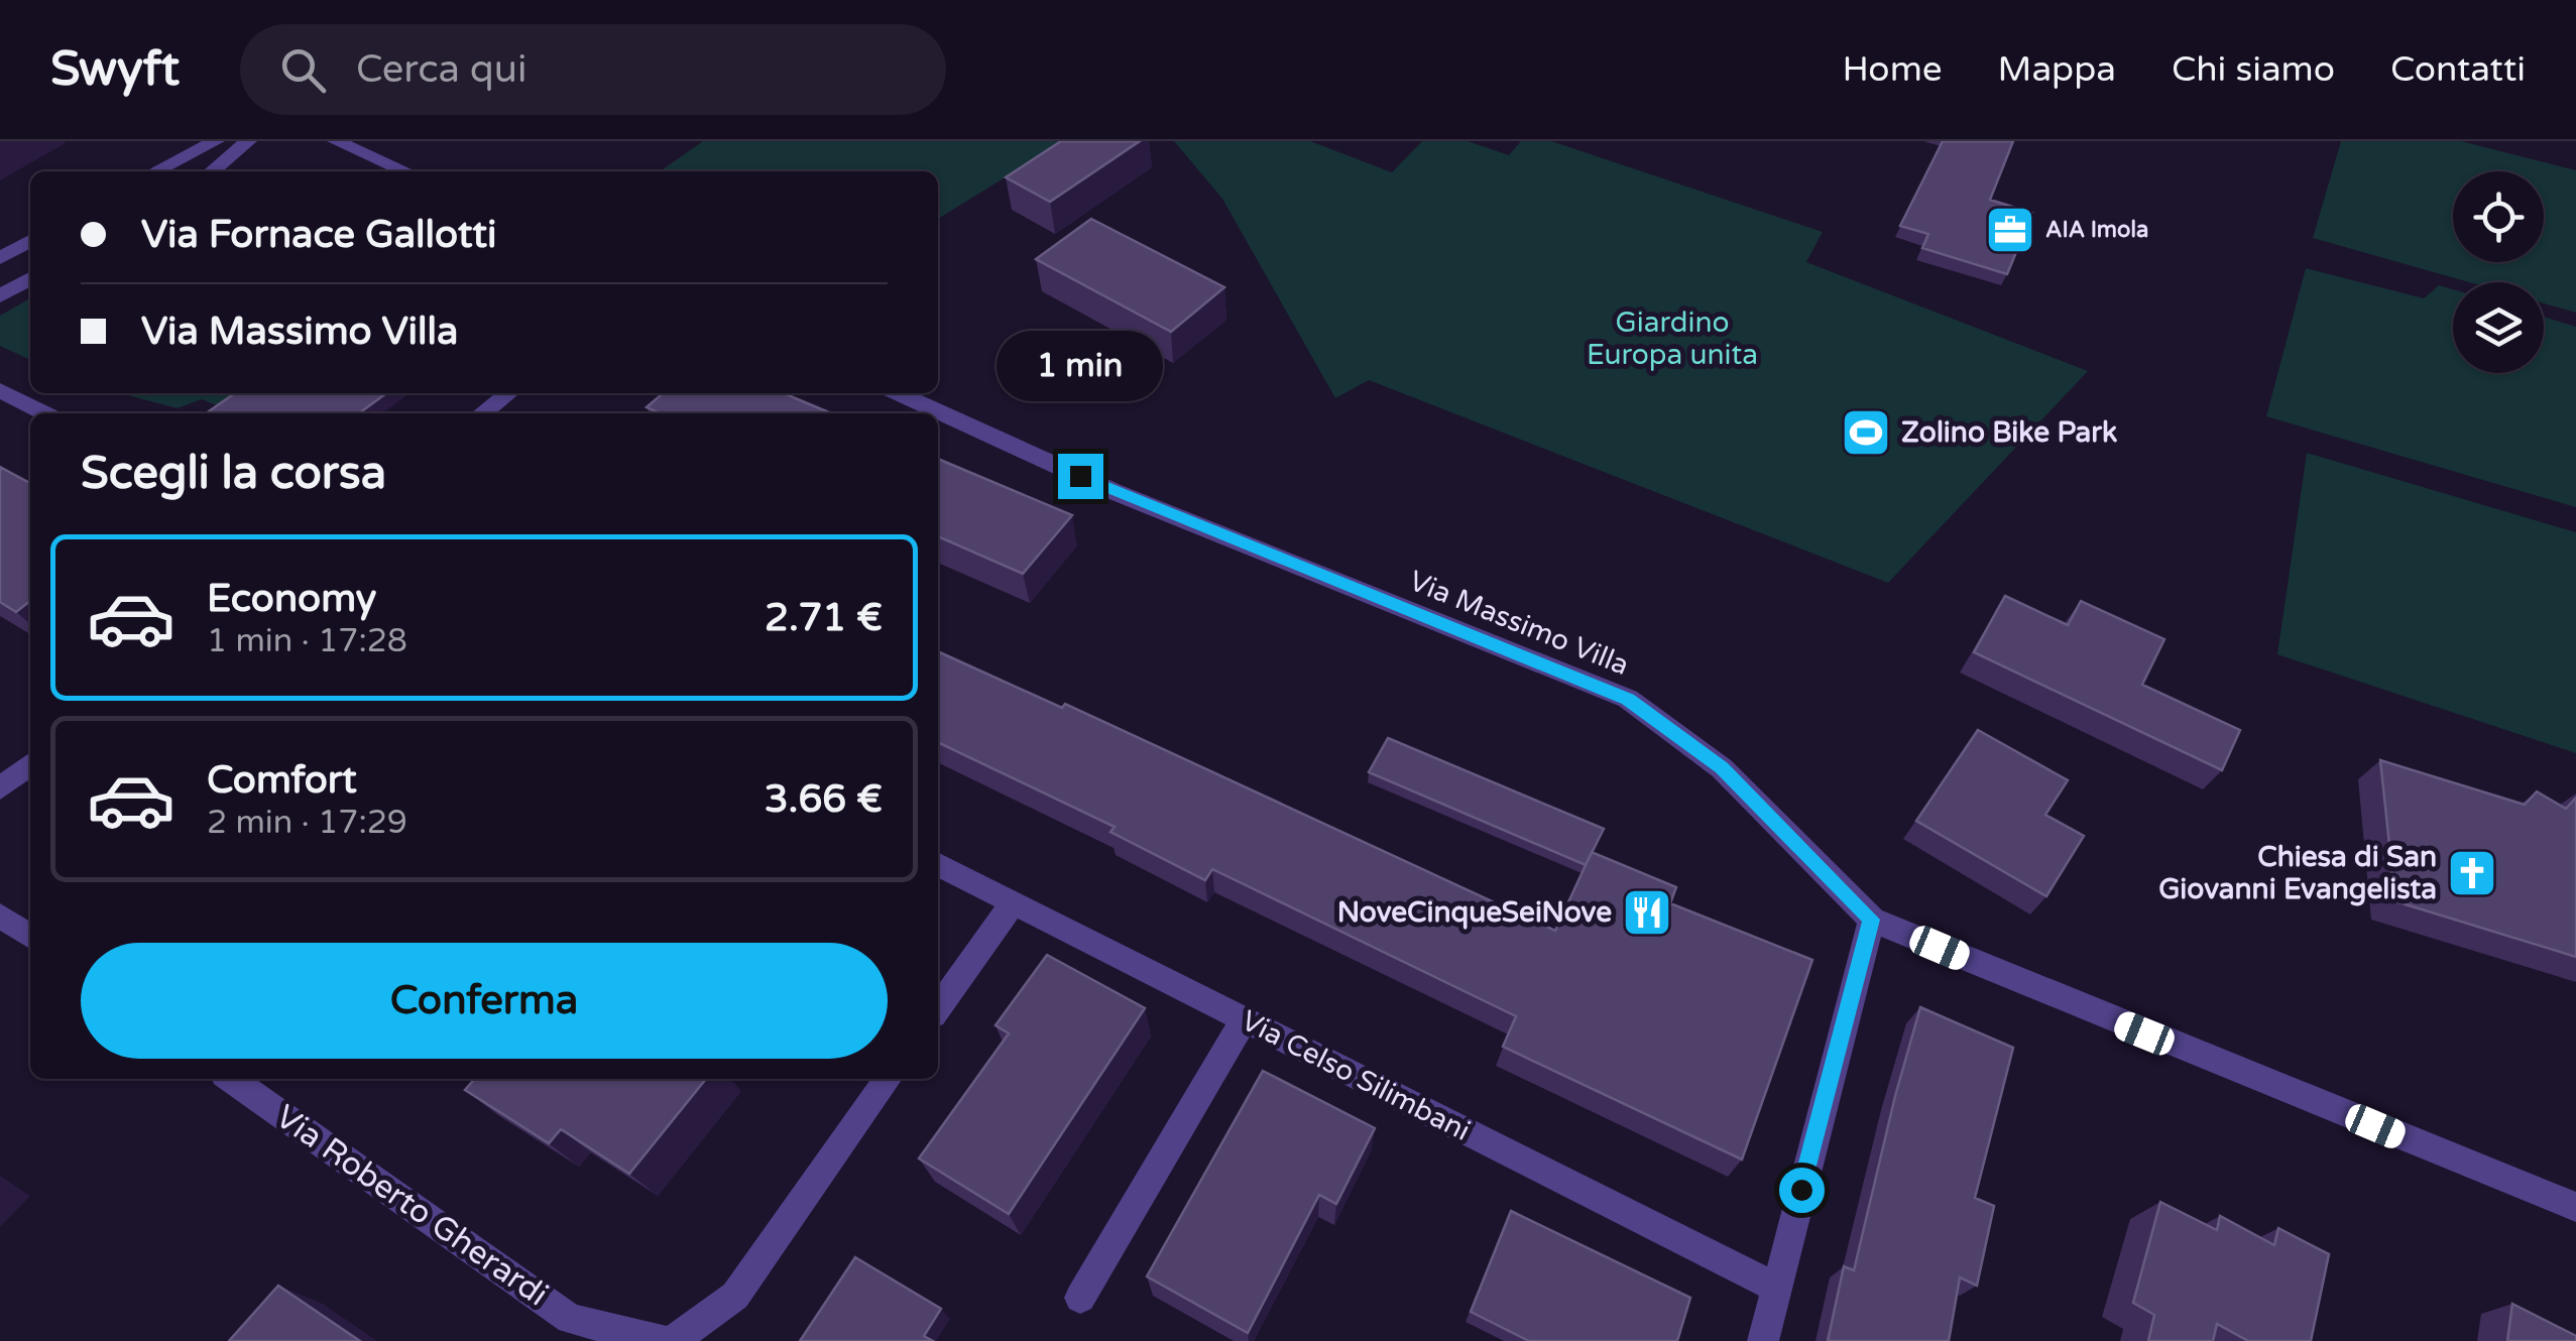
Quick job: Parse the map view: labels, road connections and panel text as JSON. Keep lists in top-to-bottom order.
{
  "streets": {
    "street": ["Via Massimo Villa", "Via Celso Silimbani", "Via Roberto Gherardi"]
  },
  "parks": ["Giardino Europa unita"],
  "places": {
    "office": ["AIA Imola"],
    "sports": ["Zolino Bike Park"],
    "church": ["Chiesa di San Giovanni Evangelista"],
    "restaurant": ["NoveCinqueSeiNove"]
  },
  "page": {
    "header": "Swyft",
    "search": "Cerca qui",
    "nav": [
      "Home",
      "Mappa",
      "Chi siamo",
      "Contatti"
    ],
    "banner": ["Via Fornace Gallotti", "Via Massimo Villa"],
    "bubble": "1 min",
    "heading": "Scegli la corsa",
    "list": [
      {
        "name": "Economy",
        "note": "1 min · 17:28",
        "value": "2.71 €"
      },
      {
        "name": "Comfort",
        "note": "2 min · 17:29",
        "value": "3.66 €"
      }
    ],
    "buttons": "Conferma"
  }
}
